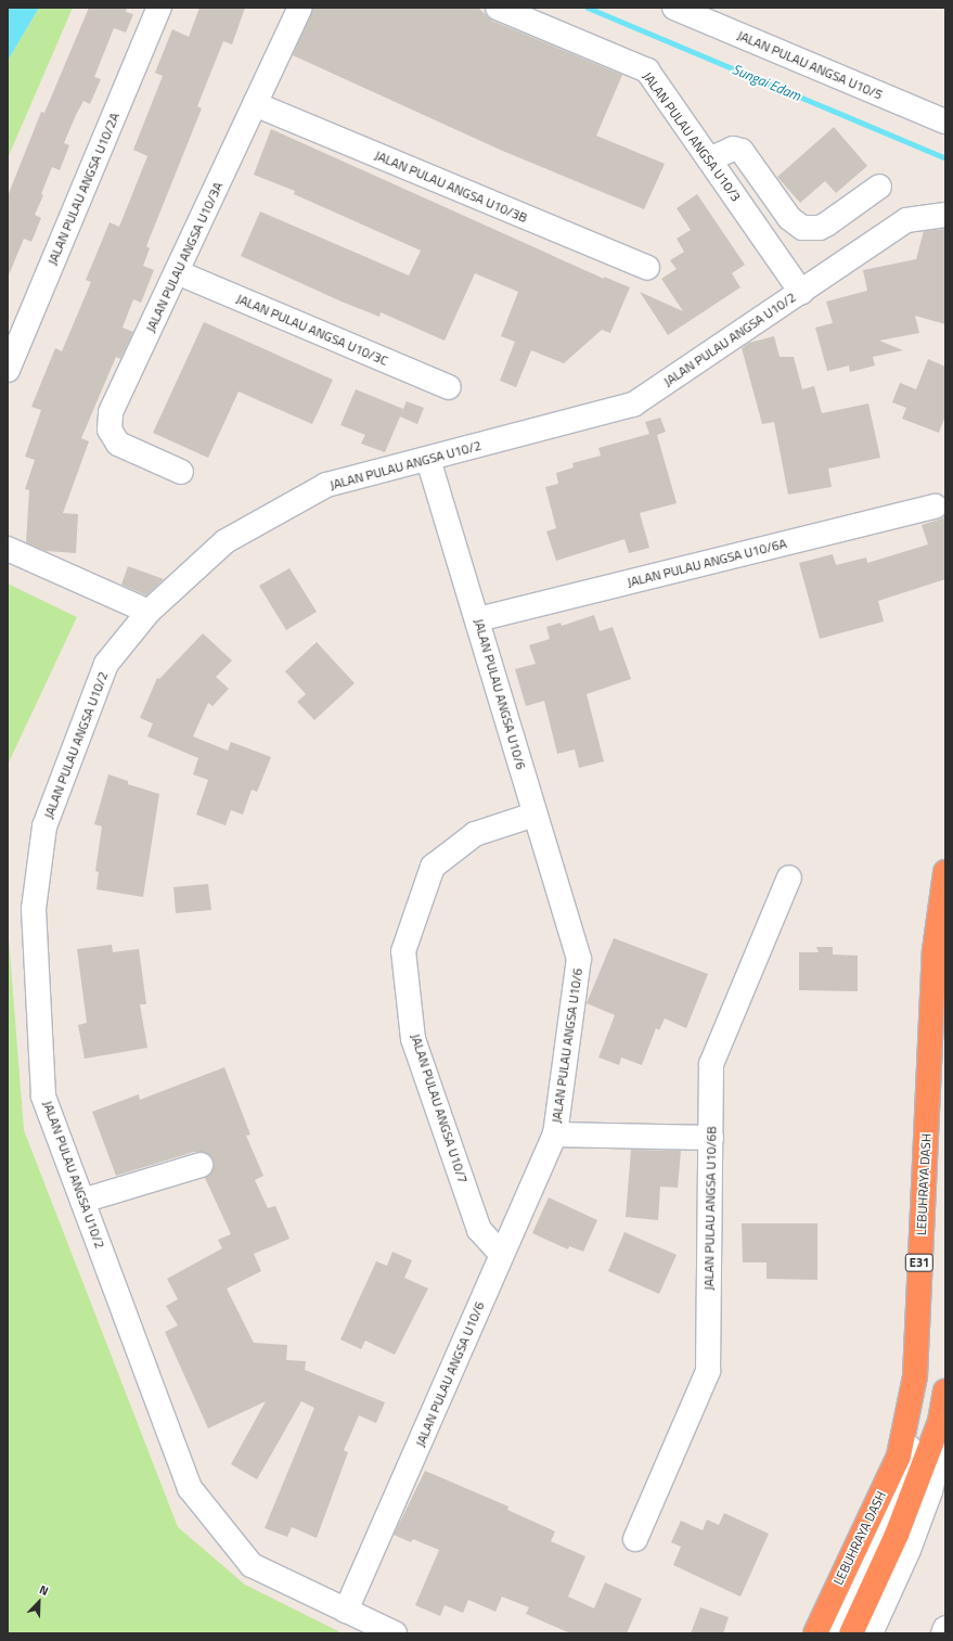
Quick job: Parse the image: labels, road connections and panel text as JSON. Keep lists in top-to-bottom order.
{
  "streets": {
    "highway": ["LEBUHRAYA DASH", "E31"],
    "street": [
      "JALAN PULAU ANGSA U10/5",
      "JALAN PULAU ANGSA U10/3",
      "JALAN PULAU ANGSA U10/3B",
      "JALAN PULAU ANGSA U10/2A",
      "JALAN PULAU ANGSA U10/3A",
      "JALAN PULAU ANGSA U10/3C",
      "JALAN PULAU ANGSA U10/2",
      "JALAN PULAU ANGSA U10/6A",
      "JALAN PULAU ANGSA U10/6",
      "JALAN PULAU ANGSA U10/7",
      "JALAN PULAU ANGSA U10/6B"
    ]
  },
  "crossings": [
    ["JALAN PULAU ANGSA U10/3", "JALAN PULAU ANGSA U10/2"],
    ["JALAN PULAU ANGSA U10/3B", "JALAN PULAU ANGSA U10/3A"],
    ["JALAN PULAU ANGSA U10/3A", "JALAN PULAU ANGSA U10/3C"],
    ["JALAN PULAU ANGSA U10/2", "JALAN PULAU ANGSA U10/6"],
    ["JALAN PULAU ANGSA U10/6A", "JALAN PULAU ANGSA U10/6"],
    ["JALAN PULAU ANGSA U10/6", "JALAN PULAU ANGSA U10/7"]
  ],
  "water": ["Sungai Edam"],
  "north": "top right"
}
